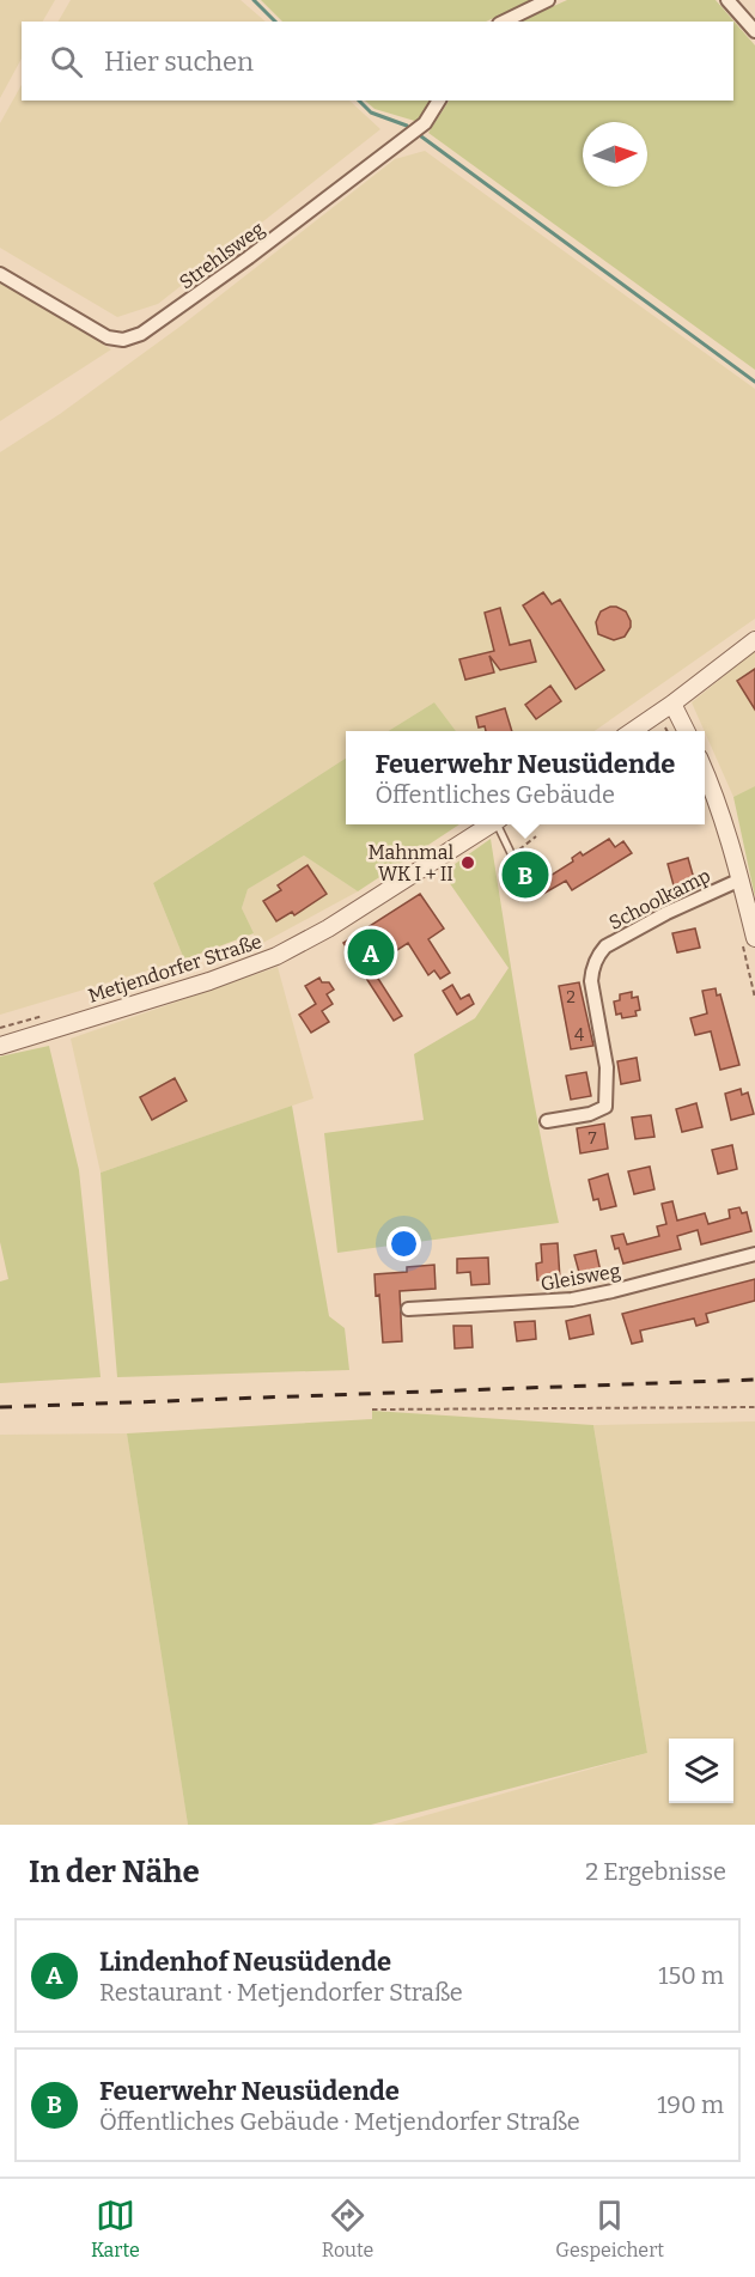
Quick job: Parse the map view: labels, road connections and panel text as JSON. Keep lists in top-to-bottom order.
{
  "streets": {
    "street": [
      "Strehlsweg",
      "Schoolkamp",
      "Metjendorfer Straße",
      "Gleisweg"
    ]
  },
  "places": ["Mahnmal WK I + II"],
  "house_numbers": ["2", "4", "7"],
  "north": "right",
  "page": {
    "search": "Hier suchen",
    "popup": ["Feuerwehr Neusüdende", "Öffentliches Gebäude"],
    "pins": ["B", "A"],
    "heading": ["In der Nähe", "2 Ergebnisse"],
    "list": [
      {
        "mark": "A",
        "name": "Lindenhof Neusüdende",
        "note": "Restaurant · Metjendorfer Straße",
        "value": "150 m"
      },
      {
        "mark": "B",
        "name": "Feuerwehr Neusüdende",
        "note": "Öffentliches Gebäude · Metjendorfer Straße",
        "value": "190 m"
      }
    ],
    "nav": ["Karte", "Route", "Gespeichert"]
  }
}
